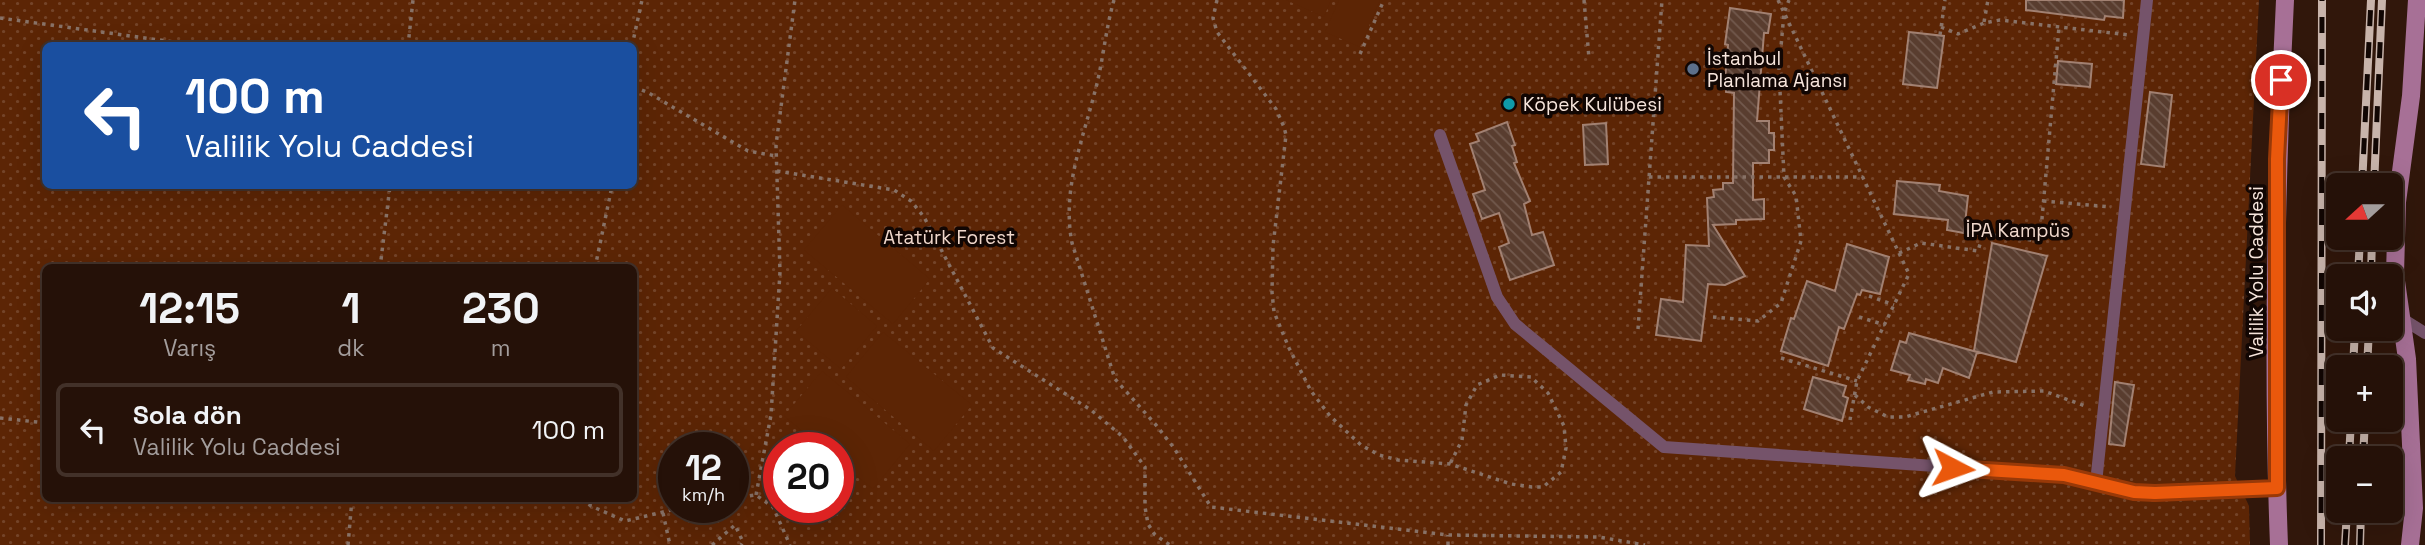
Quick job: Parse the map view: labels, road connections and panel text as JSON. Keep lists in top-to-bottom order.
{
  "streets": {
    "main road": ["Valilik Yolu Caddesi"]
  },
  "parks": ["İPA Kampüs", "Atatürk Forest"],
  "places": ["İstanbul Planlama Ajansı", "Köpek Kulübesi"],
  "north": "left",
  "page": {
    "turn": ["100 m", "Valilik Yolu Caddesi"],
    "map_buttons": ["+", "−"],
    "eta": [
      "12:15",
      "Varış",
      "1",
      "dk",
      "230",
      "m"
    ],
    "list": [
      {
        "name": "Sola dön",
        "note": "Valilik Yolu Caddesi",
        "value": "100 m"
      }
    ],
    "speed": "12 km/h",
    "limit": "20"
  }
}
